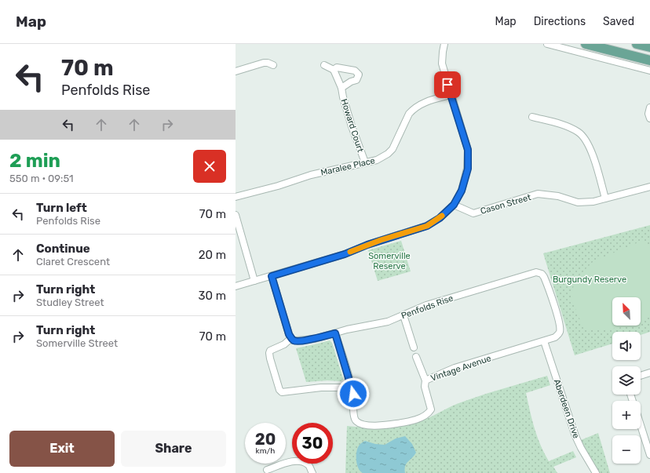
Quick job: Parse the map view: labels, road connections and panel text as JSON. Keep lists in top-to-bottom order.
{
  "streets": {
    "street": [
      "Howard Court",
      "Maralee Place",
      "Cason Street",
      "Penfolds Rise",
      "Vintage Avenue",
      "Aberdeen Drive"
    ]
  },
  "crossings": [
    ["Howard Court", "Maralee Place"],
    ["Penfolds Rise", "Vintage Avenue"],
    ["Vintage Avenue", "Aberdeen Drive"]
  ],
  "parks": ["Somerville Reserve", "Burgundy Reserve"],
  "north": "top left",
  "page": {
    "header": "Map",
    "nav": ["Map", "Directions", "Saved"],
    "turn": ["70 m", "Penfolds Rise"],
    "heading": ["2 min", "550 m · 09:51"],
    "list": [
      {
        "name": "Turn left",
        "note": "Penfolds Rise",
        "value": "70 m"
      },
      {
        "name": "Continue",
        "note": "Claret Crescent",
        "value": "20 m"
      },
      {
        "name": "Turn right",
        "note": "Studley Street",
        "value": "30 m"
      },
      {
        "name": "Turn right",
        "note": "Somerville Street",
        "value": "70 m"
      }
    ],
    "map_buttons": ["+", "−"],
    "speed": "20 km/h",
    "limit": "30",
    "buttons": ["Exit", "Share"]
  }
}
